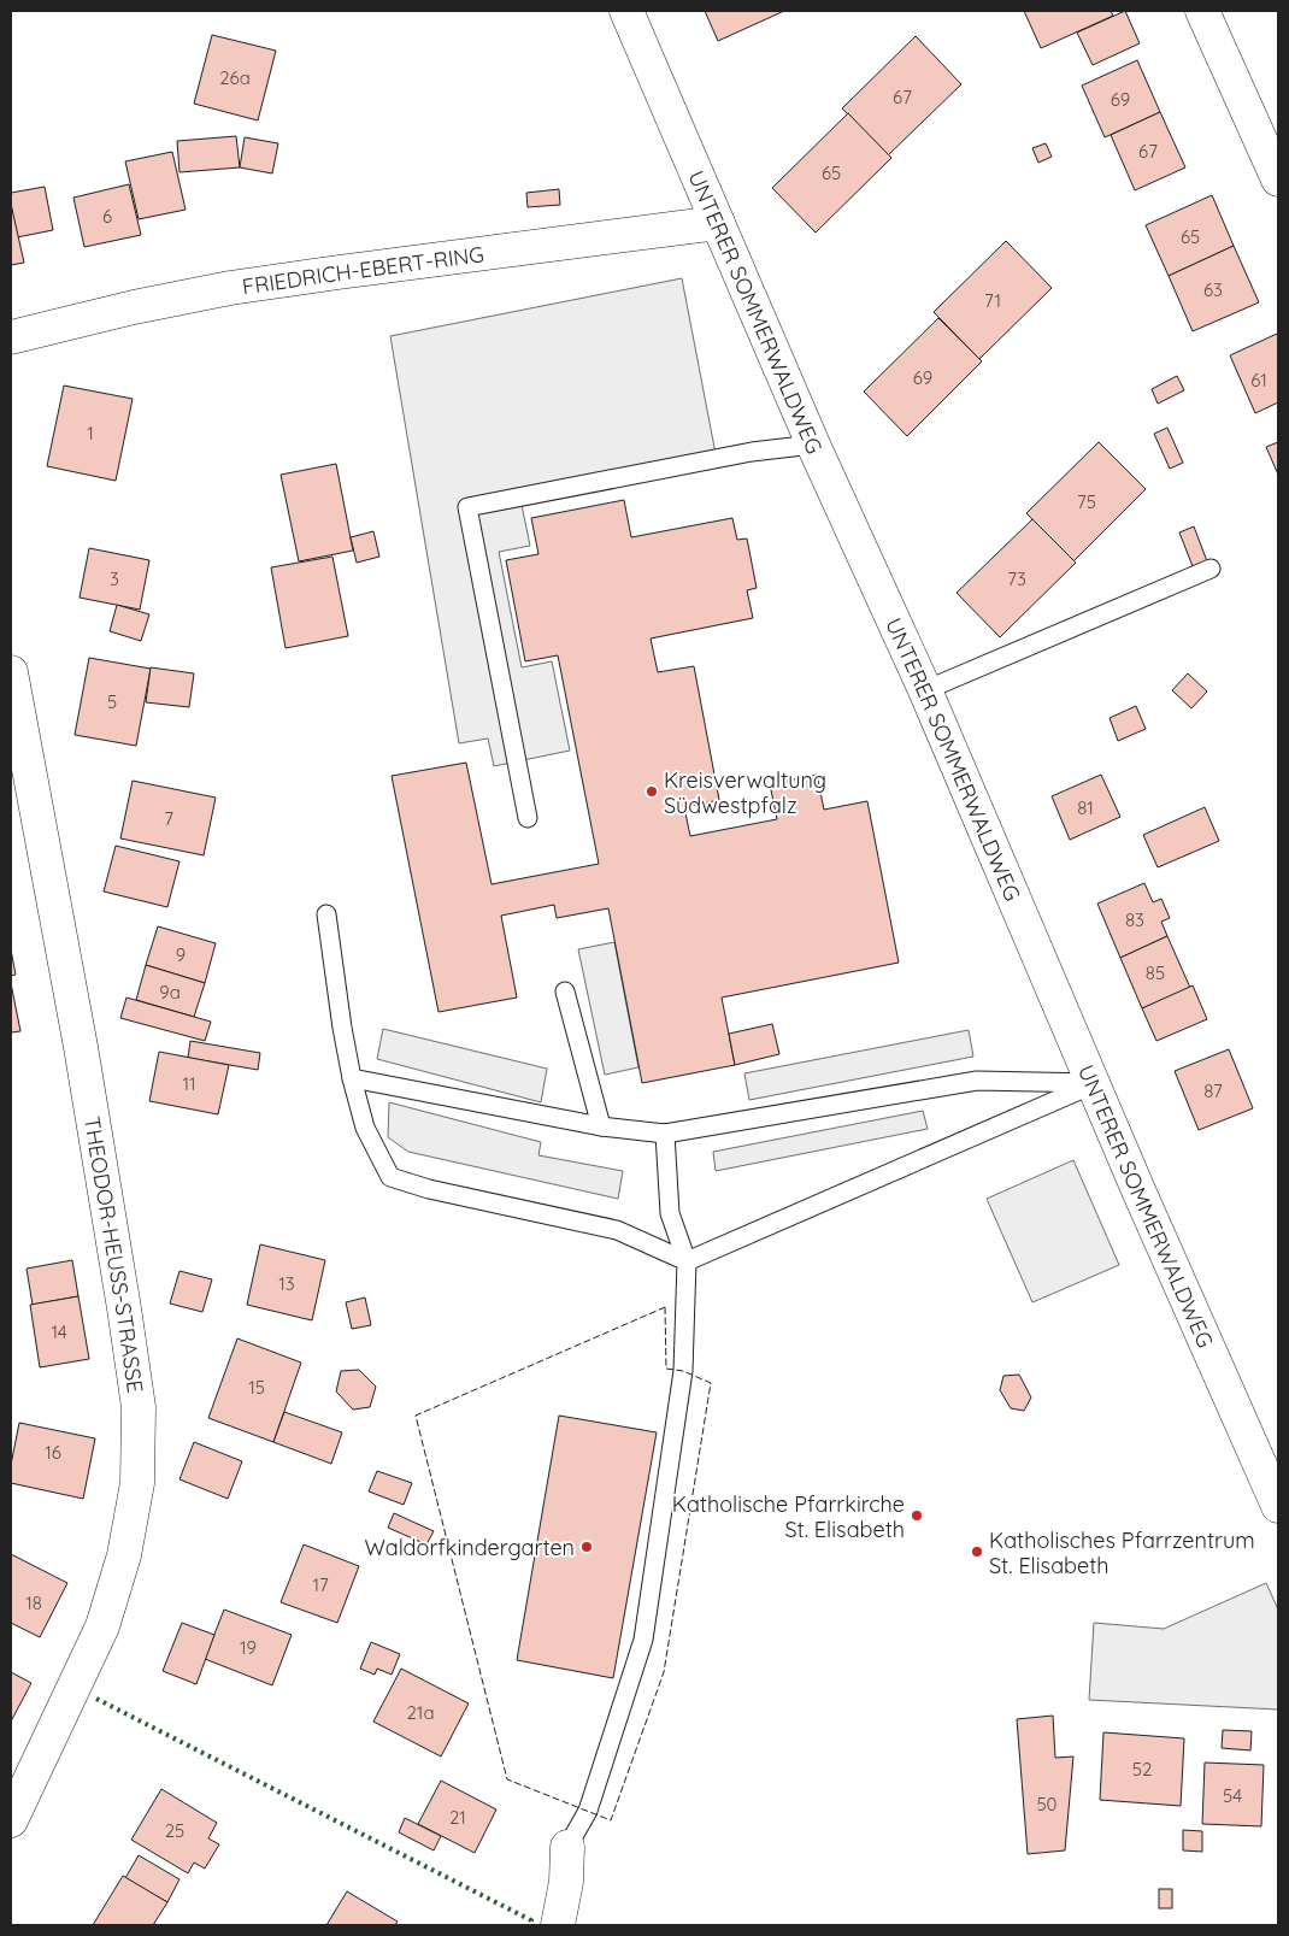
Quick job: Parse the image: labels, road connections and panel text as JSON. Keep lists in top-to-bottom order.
{
  "streets": {
    "street": ["FRIEDRICH-EBERT-RING", "UNTERER SOMMERWALDWEG", "THEODOR-HEUSS-STRASSE"]
  },
  "crossings": [
    ["FRIEDRICH-EBERT-RING", "UNTERER SOMMERWALDWEG"]
  ],
  "places": [
    "Kreisverwaltung Südwestpfalz",
    "Katholische Pfarrkirche St. Elisabeth",
    "Waldorfkindergarten",
    "Katholisches Pfarrzentrum St. Elisabeth"
  ],
  "house_numbers": [
    "26a",
    "67",
    "69",
    "67",
    "65",
    "6",
    "65",
    "63",
    "71",
    "69",
    "61",
    "1",
    "75",
    "3",
    "73",
    "5",
    "81",
    "7",
    "83",
    "9",
    "85",
    "9a",
    "11",
    "87",
    "13",
    "14",
    "15",
    "16",
    "17",
    "18",
    "19",
    "21a",
    "52",
    "54",
    "50",
    "21",
    "25"
  ]
}
